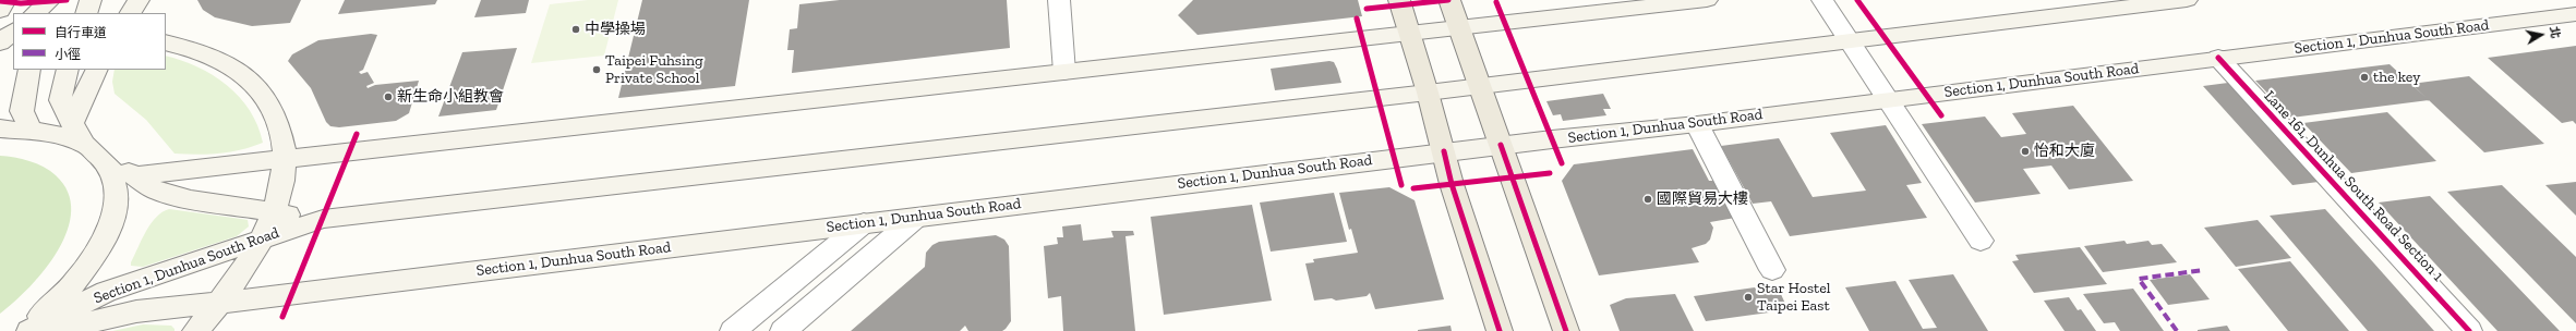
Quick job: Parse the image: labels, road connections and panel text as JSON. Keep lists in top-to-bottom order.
{
  "streets": {
    "main road": ["Section 1, Dunhua South Road"],
    "street": ["Lane 161, Dunhua South Road Section 1"]
  },
  "crossings": [
    ["Section 1, Dunhua South Road", "Lane 161, Dunhua South Road Section 1"]
  ],
  "places": [
    "中學操場",
    "Taipei Fuhsing Private School",
    "the key",
    "新生命小組教會",
    "怡和大廈",
    "國際貿易大樓",
    "Star Hostel Taipei East"
  ],
  "legend": ["自行車道", "小徑"],
  "north": "right"
}
